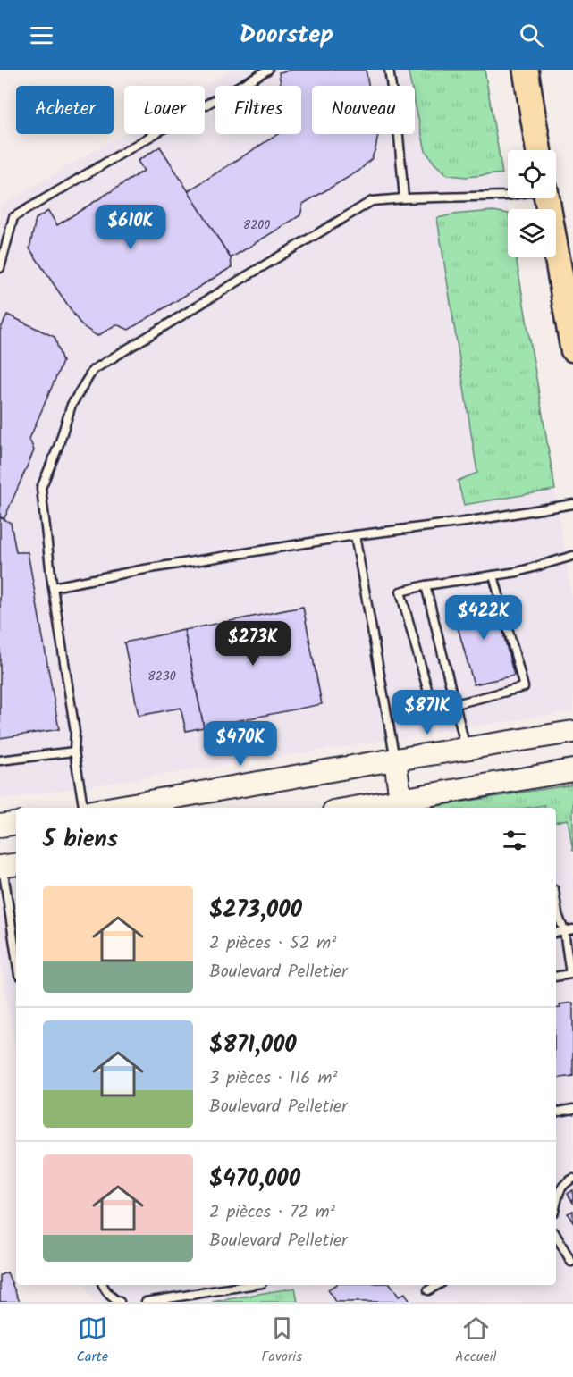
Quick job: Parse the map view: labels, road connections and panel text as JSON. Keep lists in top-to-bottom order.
{
  "house_numbers": ["8200", "8230"],
  "page": {
    "header": "Doorstep",
    "chip": [
      "Acheter",
      "Louer",
      "Filtres",
      "Nouveau"
    ],
    "price": [
      "$610K",
      "$422K",
      "$273K",
      "$871K",
      "$470K"
    ],
    "heading": "5 biens",
    "list": [
      {
        "name": "$273,000",
        "note": "2 pièces · 52 m² · Boulevard Pelletier"
      },
      {
        "name": "$871,000",
        "note": "3 pièces · 116 m² · Boulevard Pelletier"
      },
      {
        "name": "$470,000",
        "note": "2 pièces · 72 m² · Boulevard Pelletier"
      }
    ],
    "tabs": ["Carte", "Favoris", "Accueil"]
  }
}
